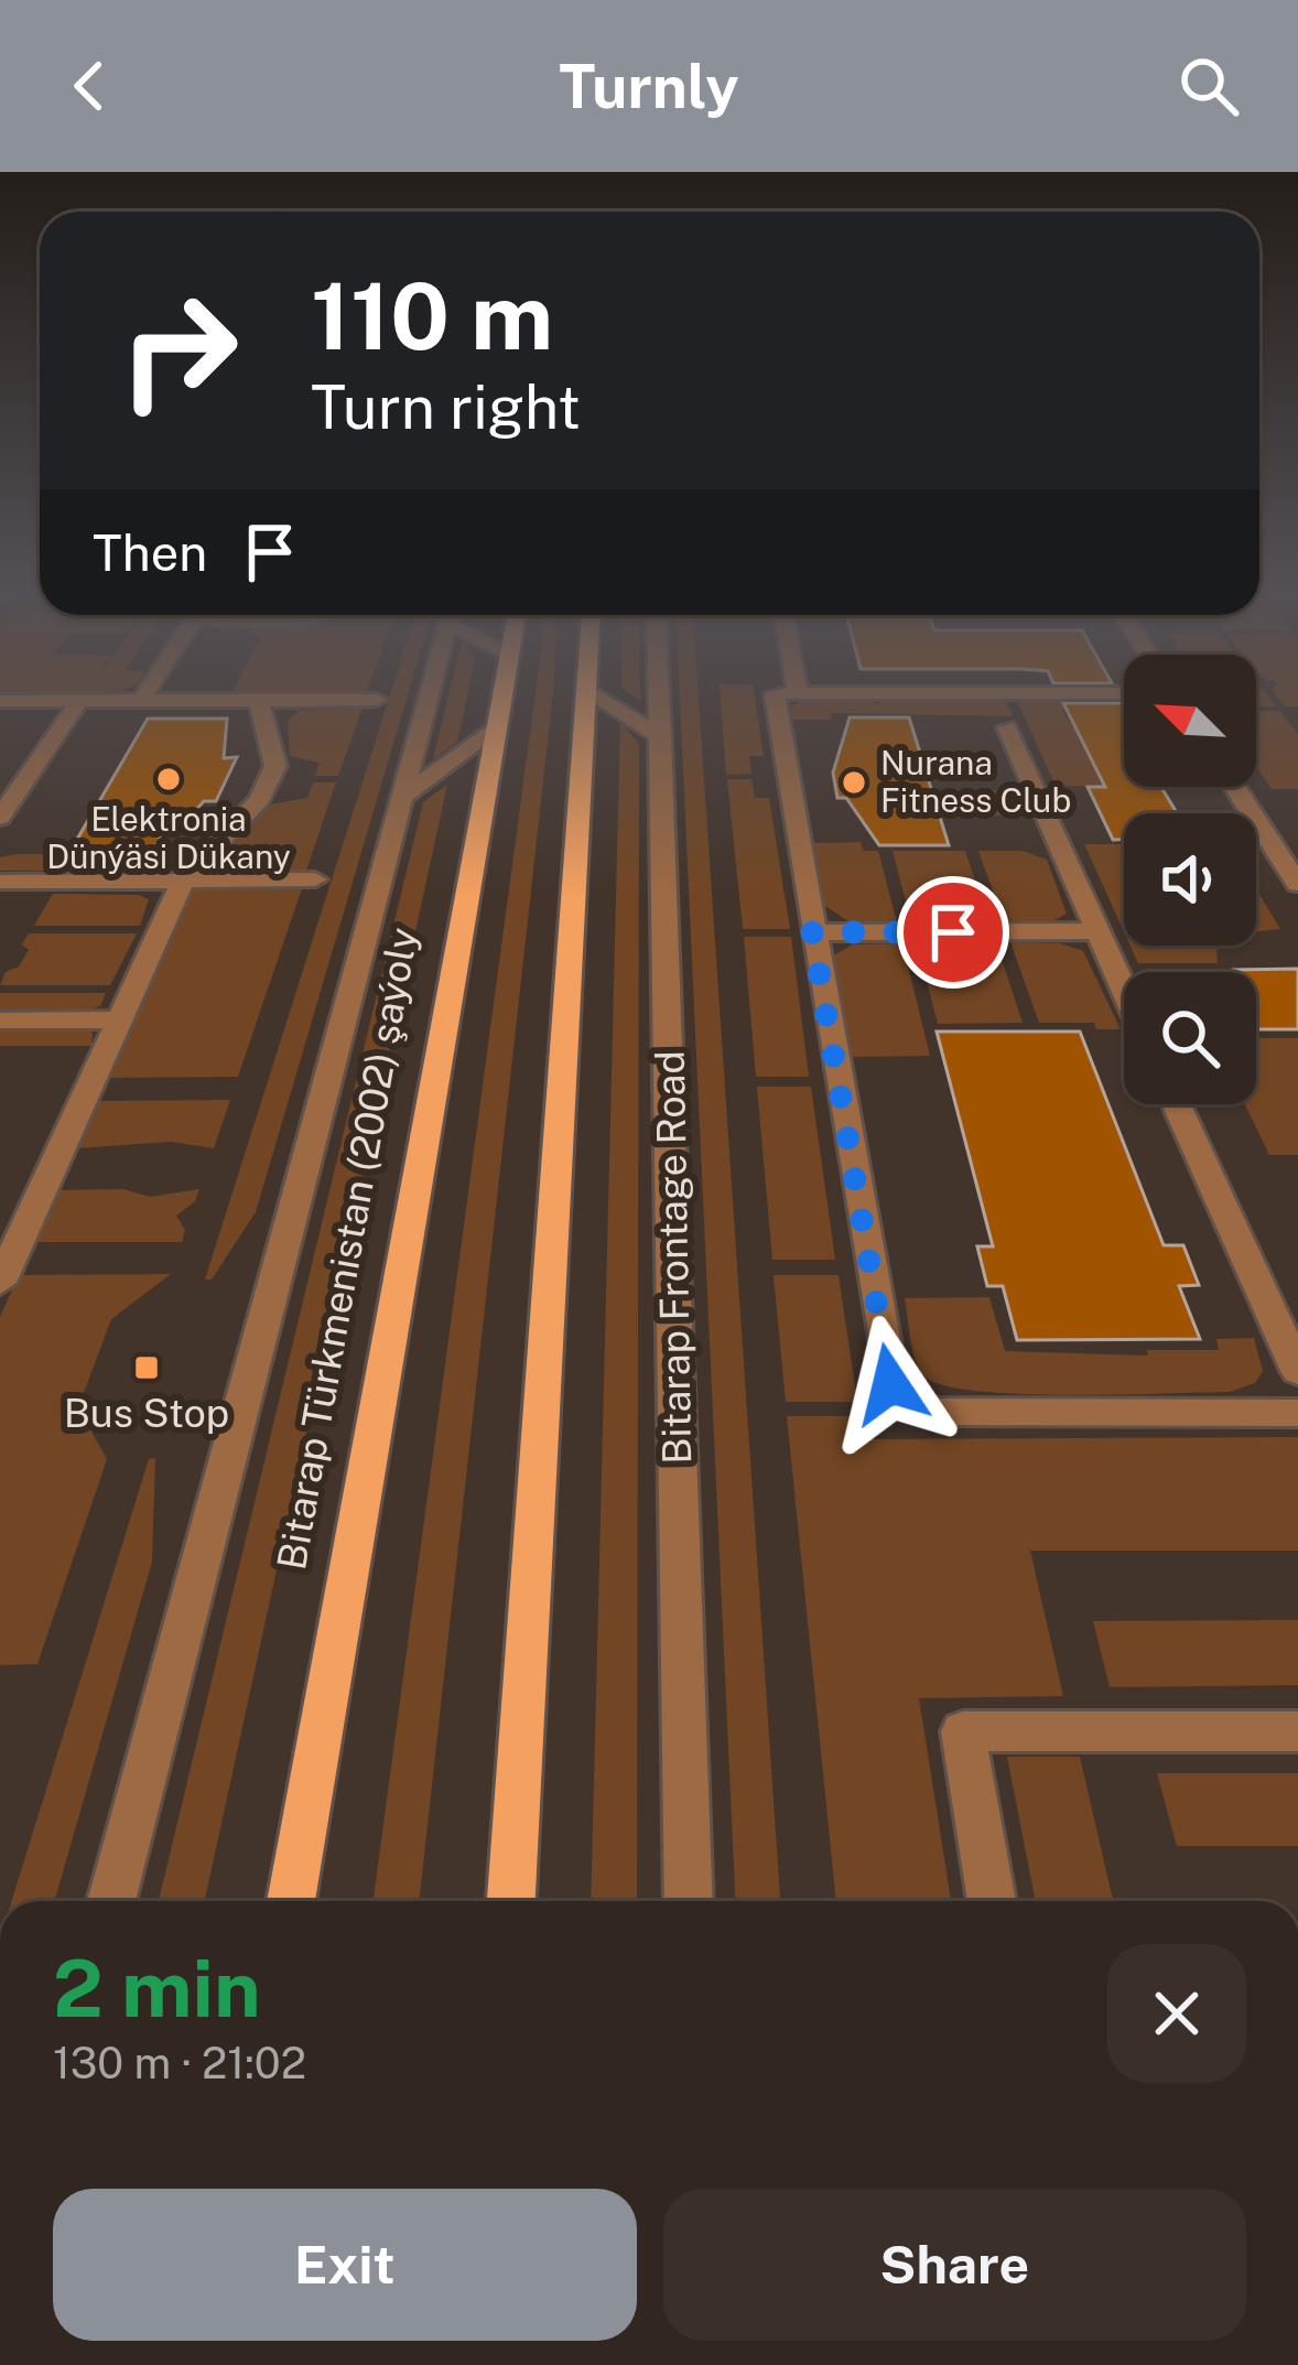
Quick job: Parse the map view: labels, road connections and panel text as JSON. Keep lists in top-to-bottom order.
{
  "streets": {
    "main road": ["Bitarap Türkmenistan (2002) şaýoly"],
    "street": ["Bitarap Frontage Road"]
  },
  "places": {
    "other": ["Elektronia Dünýäsi Dükany", "Nurana Fitness Club"],
    "transit": ["Bus Stop"]
  },
  "north": "top left",
  "page": {
    "header": "Turnly",
    "turn": ["110 m", "Turn right"],
    "then": "Then",
    "heading": ["2 min", "130 m · 21:02"],
    "buttons": ["Exit", "Share"]
  }
}
